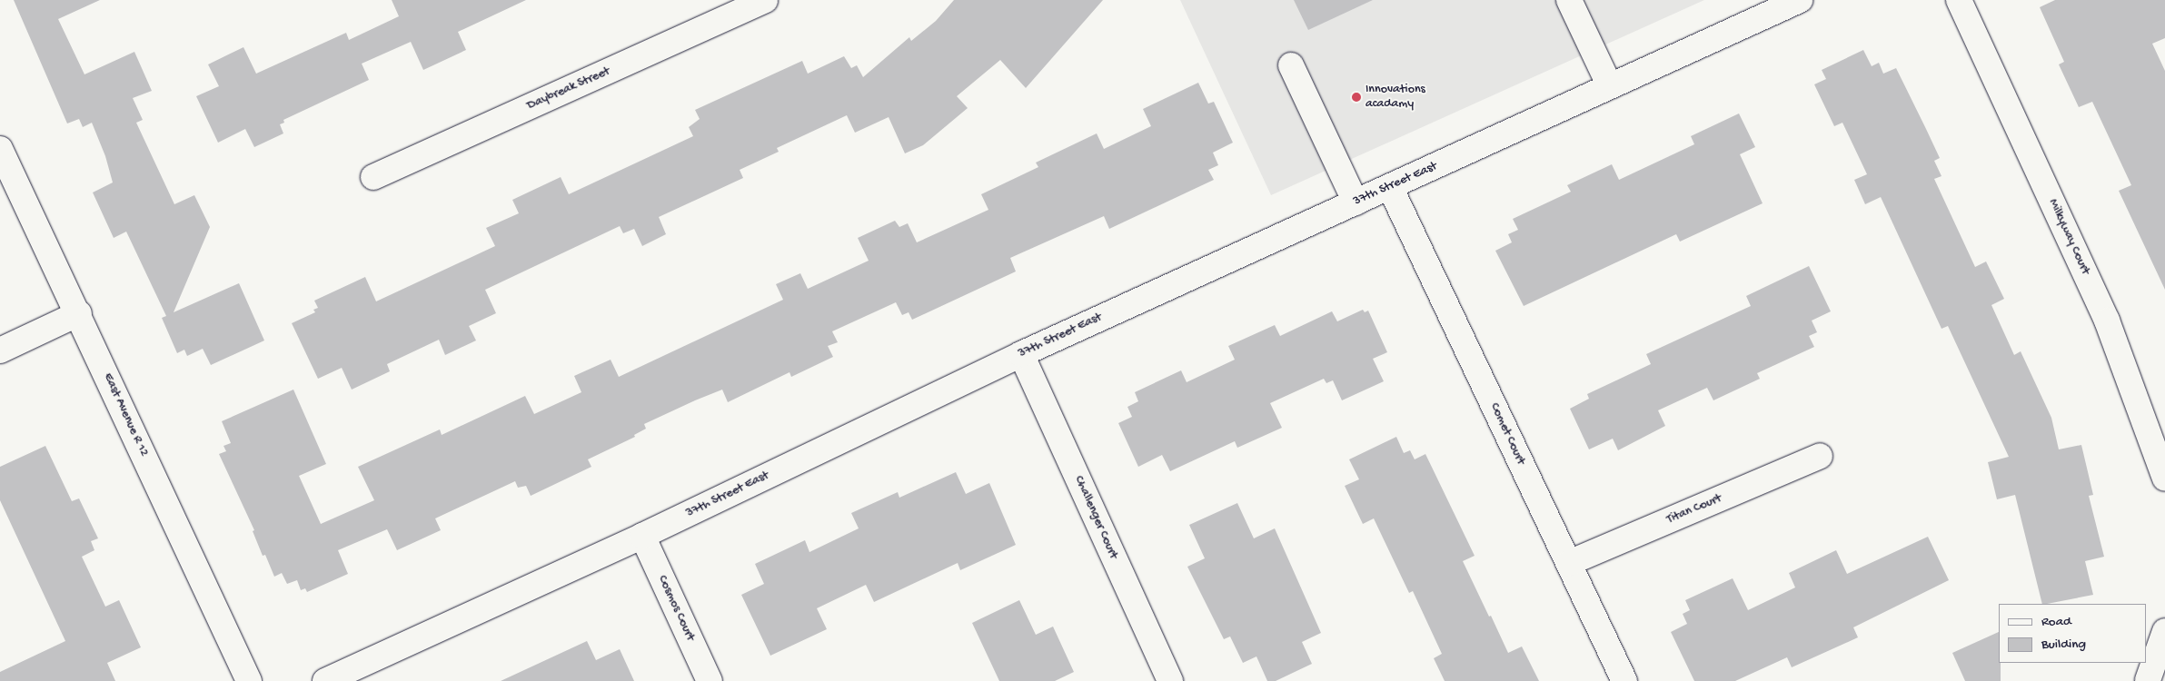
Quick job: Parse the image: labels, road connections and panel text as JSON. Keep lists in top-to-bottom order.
{
  "streets": {
    "street": [
      "Daybreak Street",
      "37th Street East",
      "Milkyway Court",
      "East Avenue R 12",
      "Comet Court",
      "Titan Court",
      "Challenger Court",
      "Cosmos Court"
    ]
  },
  "crossings": [
    ["37th Street East", "Comet Court"],
    ["37th Street East", "Challenger Court"],
    ["37th Street East", "Cosmos Court"],
    ["Comet Court", "Titan Court"]
  ],
  "places": ["Innovations acadamy"],
  "legend": ["Road", "Building"]
}
